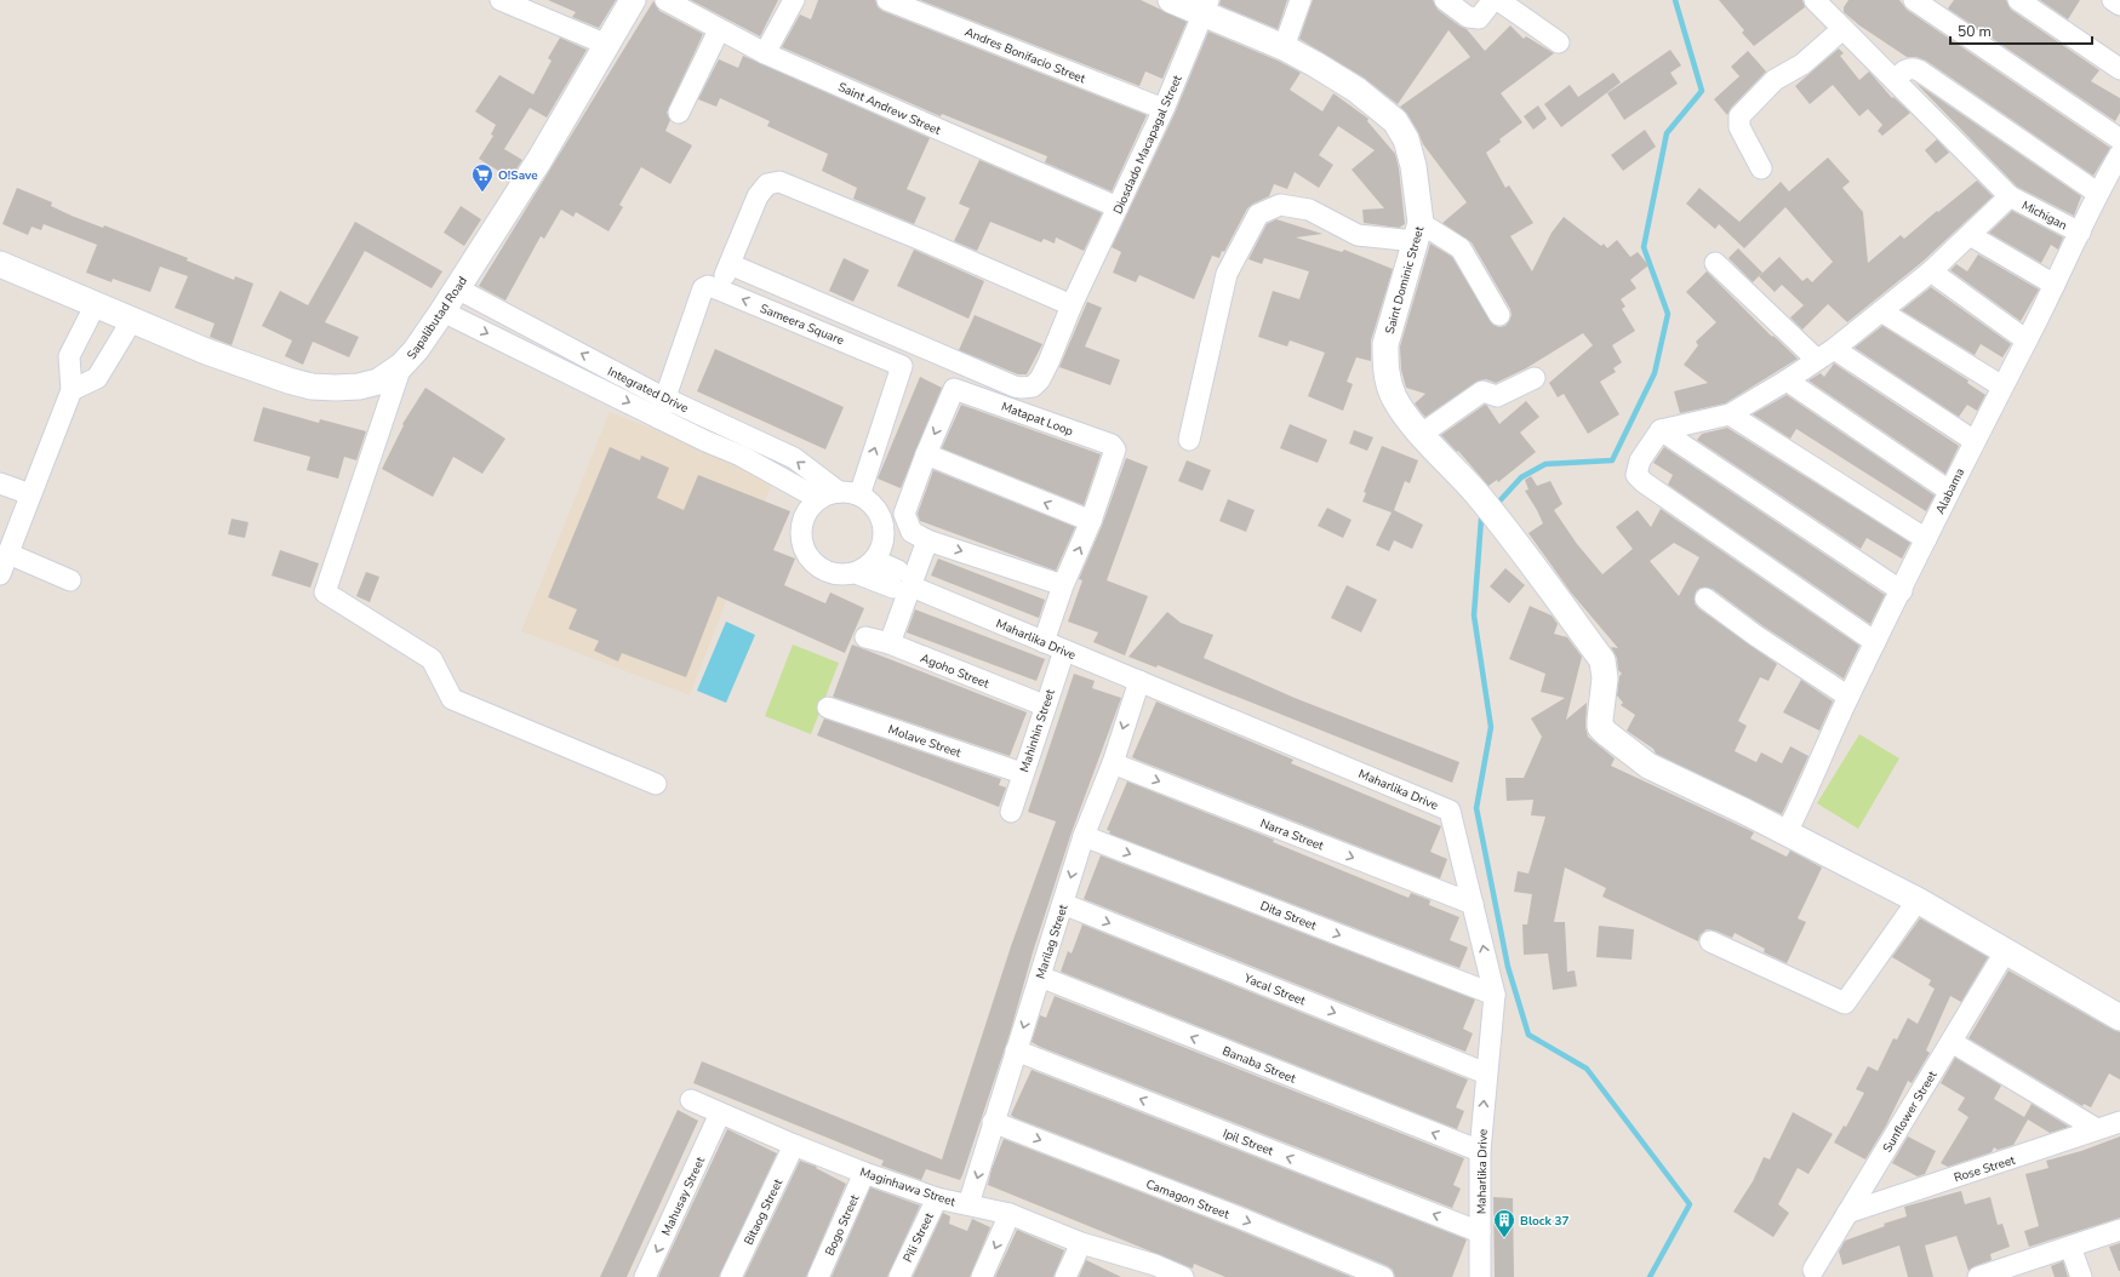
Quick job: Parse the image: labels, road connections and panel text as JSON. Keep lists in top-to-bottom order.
{
  "streets": {
    "street": [
      "Andres Bonifacio Street",
      "Saint Andrew Street",
      "Diosdado Macapagal Street",
      "Michigan",
      "Saint Dominic Street",
      "Sapalibutad Road",
      "Sameera Square",
      "Integrated Drive",
      "Matapat Loop",
      "Alabama",
      "Maharlika Drive",
      "Agoho Street",
      "Mahinhin Street",
      "Molave Street",
      "Narra Street",
      "Dita Street",
      "Marilag Street",
      "Yacal Street",
      "Banaba Street",
      "Sunflower Street",
      "Ipil Street",
      "Rose Street",
      "Maginhawa Street",
      "Mahusay Street",
      "Camagon Street",
      "Bitaog Street",
      "Bogo Street",
      "Pili Street"
    ]
  },
  "crossings": [
    ["Andres Bonifacio Street", "Diosdado Macapagal Street"],
    ["Saint Andrew Street", "Diosdado Macapagal Street"],
    ["Diosdado Macapagal Street", "Saint Dominic Street"],
    ["Michigan", "Alabama"],
    ["Saint Dominic Street", "Alabama"],
    ["Sapalibutad Road", "Integrated Drive"],
    ["Sameera Square", "Integrated Drive"],
    ["Matapat Loop", "Maharlika Drive"],
    ["Maharlika Drive", "Mahinhin Street"],
    ["Maharlika Drive", "Narra Street"],
    ["Maharlika Drive", "Dita Street"],
    ["Maharlika Drive", "Marilag Street"],
    ["Maharlika Drive", "Yacal Street"],
    ["Maharlika Drive", "Banaba Street"],
    ["Maharlika Drive", "Ipil Street"],
    ["Agoho Street", "Mahinhin Street"],
    ["Mahinhin Street", "Molave Street"],
    ["Narra Street", "Marilag Street"],
    ["Dita Street", "Marilag Street"],
    ["Marilag Street", "Yacal Street"],
    ["Marilag Street", "Banaba Street"],
    ["Marilag Street", "Ipil Street"],
    ["Marilag Street", "Maginhawa Street"],
    ["Marilag Street", "Camagon Street"],
    ["Sunflower Street", "Rose Street"],
    ["Maginhawa Street", "Mahusay Street"],
    ["Maginhawa Street", "Bitaog Street"],
    ["Maginhawa Street", "Bogo Street"],
    ["Maginhawa Street", "Pili Street"]
  ],
  "one_way": [
    "Narra Street",
    "Dita Street",
    "Marilag Street",
    "Yacal Street",
    "Banaba Street",
    "Ipil Street",
    "Mahusay Street",
    "Camagon Street"
  ],
  "places": {
    "supermarket": ["O!Save"],
    "building": ["Block 37"]
  },
  "scale_bar": "50 m"
}
